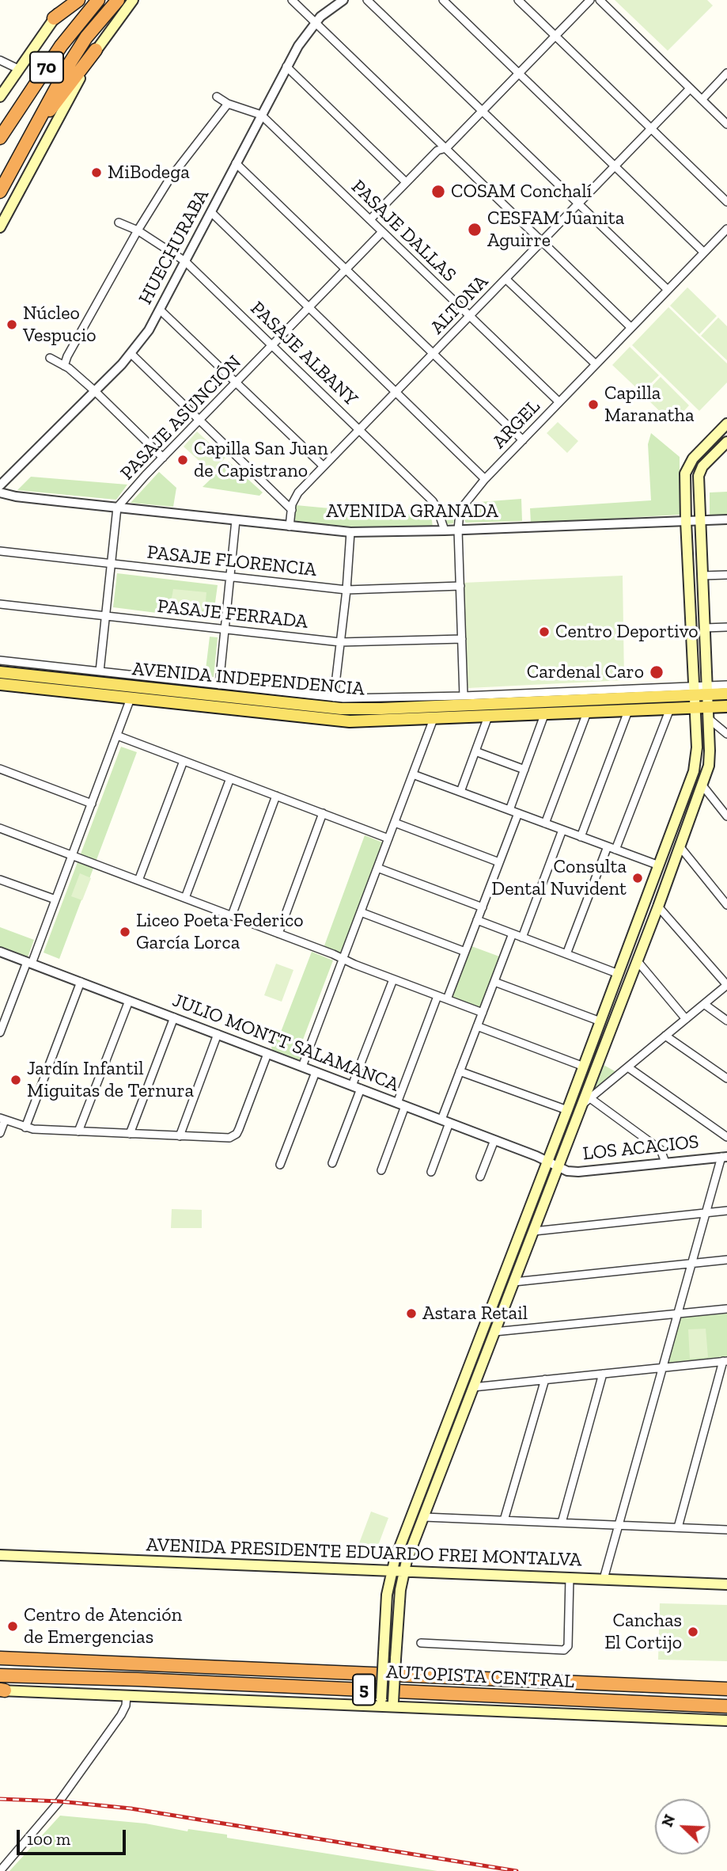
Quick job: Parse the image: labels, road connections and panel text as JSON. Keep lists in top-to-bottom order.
{
  "streets": {
    "highway": ["70", "AUTOPISTA CENTRAL", "5"],
    "main road": ["AVENIDA INDEPENDENCIA", "AVENIDA PRESIDENTE EDUARDO FREI MONTALVA"],
    "street": [
      "PASAJE DALLAS",
      "HUECHURABA",
      "ALTONA",
      "PASAJE ALBANY",
      "PASAJE ASUNCIÓN",
      "ARGEL",
      "AVENIDA GRANADA",
      "PASAJE FLORENCIA",
      "PASAJE FERRADA",
      "JULIO MONTT SALAMANCA",
      "LOS ACACIOS"
    ]
  },
  "crossings": [
    ["PASAJE DALLAS", "HUECHURABA"],
    ["PASAJE DALLAS", "ALTONA"],
    ["PASAJE DALLAS", "PASAJE ASUNCIÓN"],
    ["PASAJE DALLAS", "ARGEL"],
    ["HUECHURABA", "PASAJE ALBANY"],
    ["ALTONA", "PASAJE ALBANY"],
    ["ALTONA", "AVENIDA GRANADA"],
    ["PASAJE ALBANY", "PASAJE ASUNCIÓN"],
    ["PASAJE ALBANY", "AVENIDA GRANADA"],
    ["PASAJE ASUNCIÓN", "AVENIDA GRANADA"],
    ["PASAJE ASUNCIÓN", "PASAJE FLORENCIA"],
    ["PASAJE ASUNCIÓN", "PASAJE FERRADA"],
    ["PASAJE ASUNCIÓN", "AVENIDA INDEPENDENCIA"],
    ["ARGEL", "AVENIDA GRANADA"],
    ["ARGEL", "PASAJE FLORENCIA"],
    ["ARGEL", "PASAJE FERRADA"],
    ["ARGEL", "AVENIDA INDEPENDENCIA"],
    ["JULIO MONTT SALAMANCA", "LOS ACACIOS"]
  ],
  "places": [
    "MiBodega",
    "COSAM Conchalí",
    "CESFAM Juanita Aguirre",
    "Núcleo Vespucio",
    "Capilla Maranatha",
    "Capilla San Juan de Capistrano",
    "Centro Deportivo",
    "Cardenal Caro",
    "Consulta Dental Nuvident",
    "Liceo Poeta Federico García Lorca",
    "Jardín Infantil Miguitas de Ternura",
    "Astara Retail",
    "Centro de Atención de Emergencias",
    "Canchas El Cortijo"
  ],
  "scale_bar": "100 m",
  "north": "top left"
}
